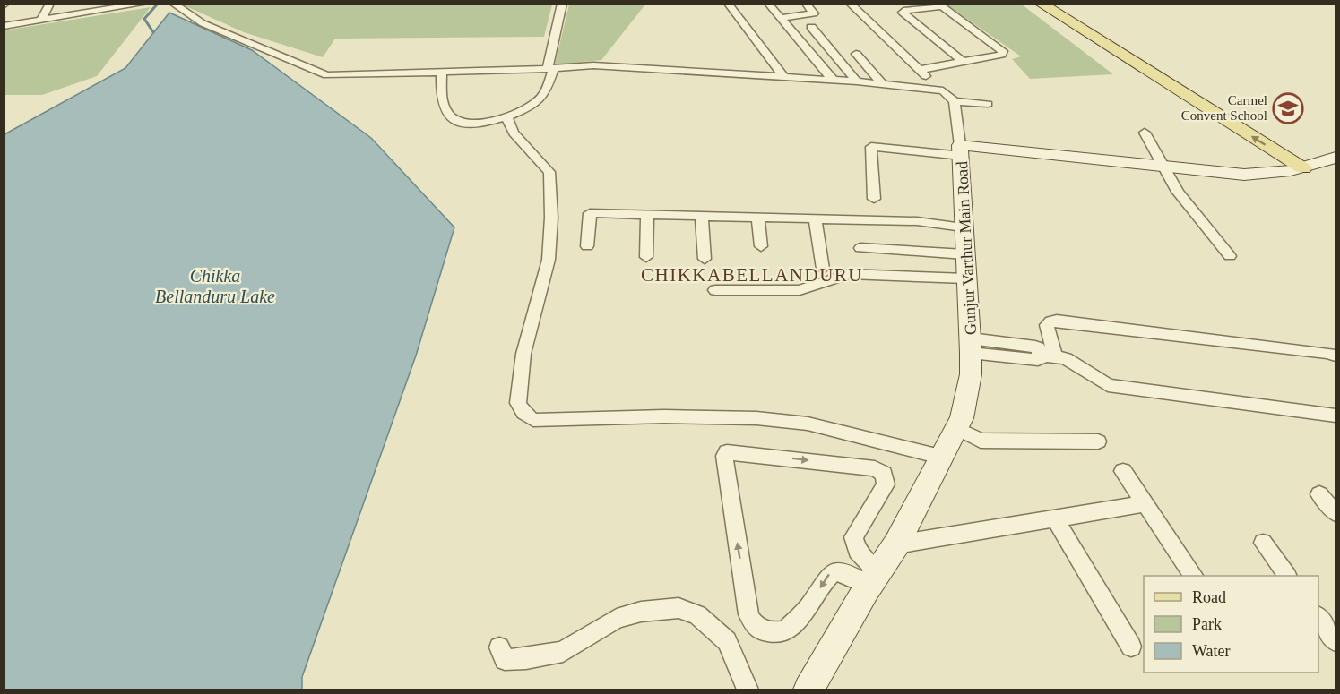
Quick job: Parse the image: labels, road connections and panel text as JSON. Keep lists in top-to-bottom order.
{
  "streets": {
    "main road": ["Gunjur Varthur Main Road"]
  },
  "districts": ["CHIKKABELLANDURU"],
  "water": ["Chikka Bellanduru Lake"],
  "places": {
    "school or university": ["Carmel Convent School"]
  },
  "legend": ["Road", "Park", "Water"]
}
